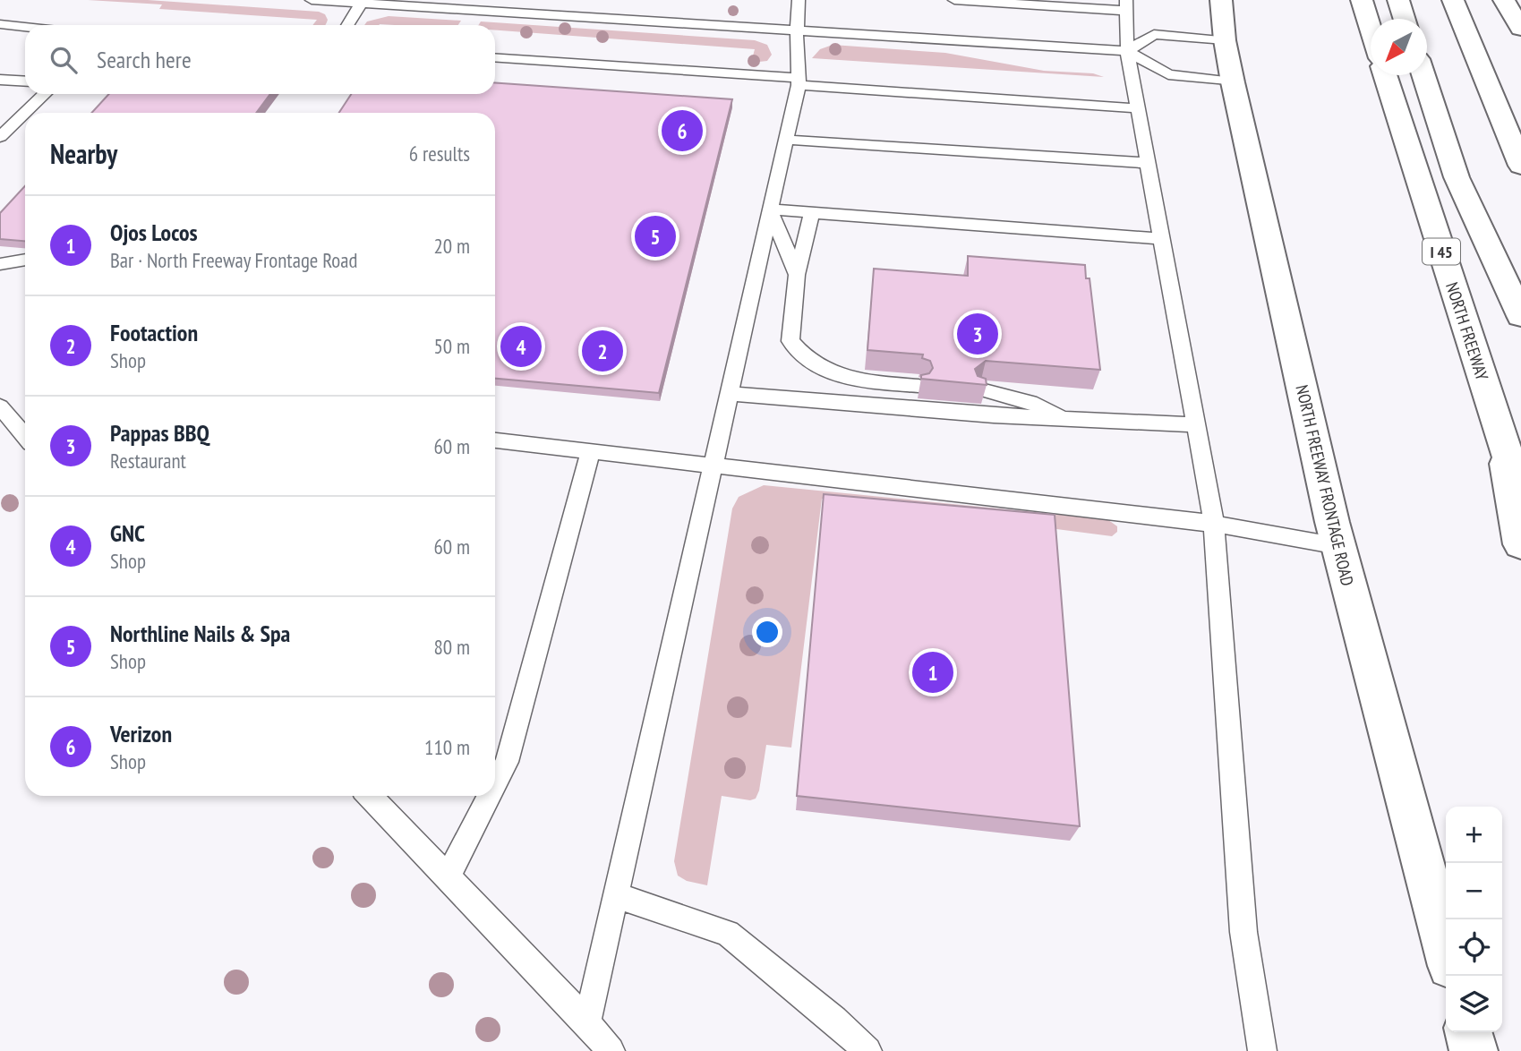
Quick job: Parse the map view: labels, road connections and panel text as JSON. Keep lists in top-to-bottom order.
{
  "streets": {
    "main road": ["I 45", "NORTH FREEWAY", "NORTH FREEWAY FRONTAGE ROAD"]
  },
  "north": "bottom left",
  "page": {
    "search": "Search here",
    "pins": [
      "6",
      "5",
      "3",
      "4",
      "2",
      "1"
    ],
    "heading": ["Nearby", "6 results"],
    "list": [
      {
        "mark": "1",
        "name": "Ojos Locos",
        "note": "Bar · North Freeway Frontage Road",
        "value": "20 m"
      },
      {
        "mark": "2",
        "name": "Footaction",
        "note": "Shop",
        "value": "50 m"
      },
      {
        "mark": "3",
        "name": "Pappas BBQ",
        "note": "Restaurant",
        "value": "60 m"
      },
      {
        "mark": "4",
        "name": "GNC",
        "note": "Shop",
        "value": "60 m"
      },
      {
        "mark": "5",
        "name": "Northline Nails & Spa",
        "note": "Shop",
        "value": "80 m"
      },
      {
        "mark": "6",
        "name": "Verizon",
        "note": "Shop",
        "value": "110 m"
      }
    ],
    "map_buttons": ["+", "−"]
  }
}
